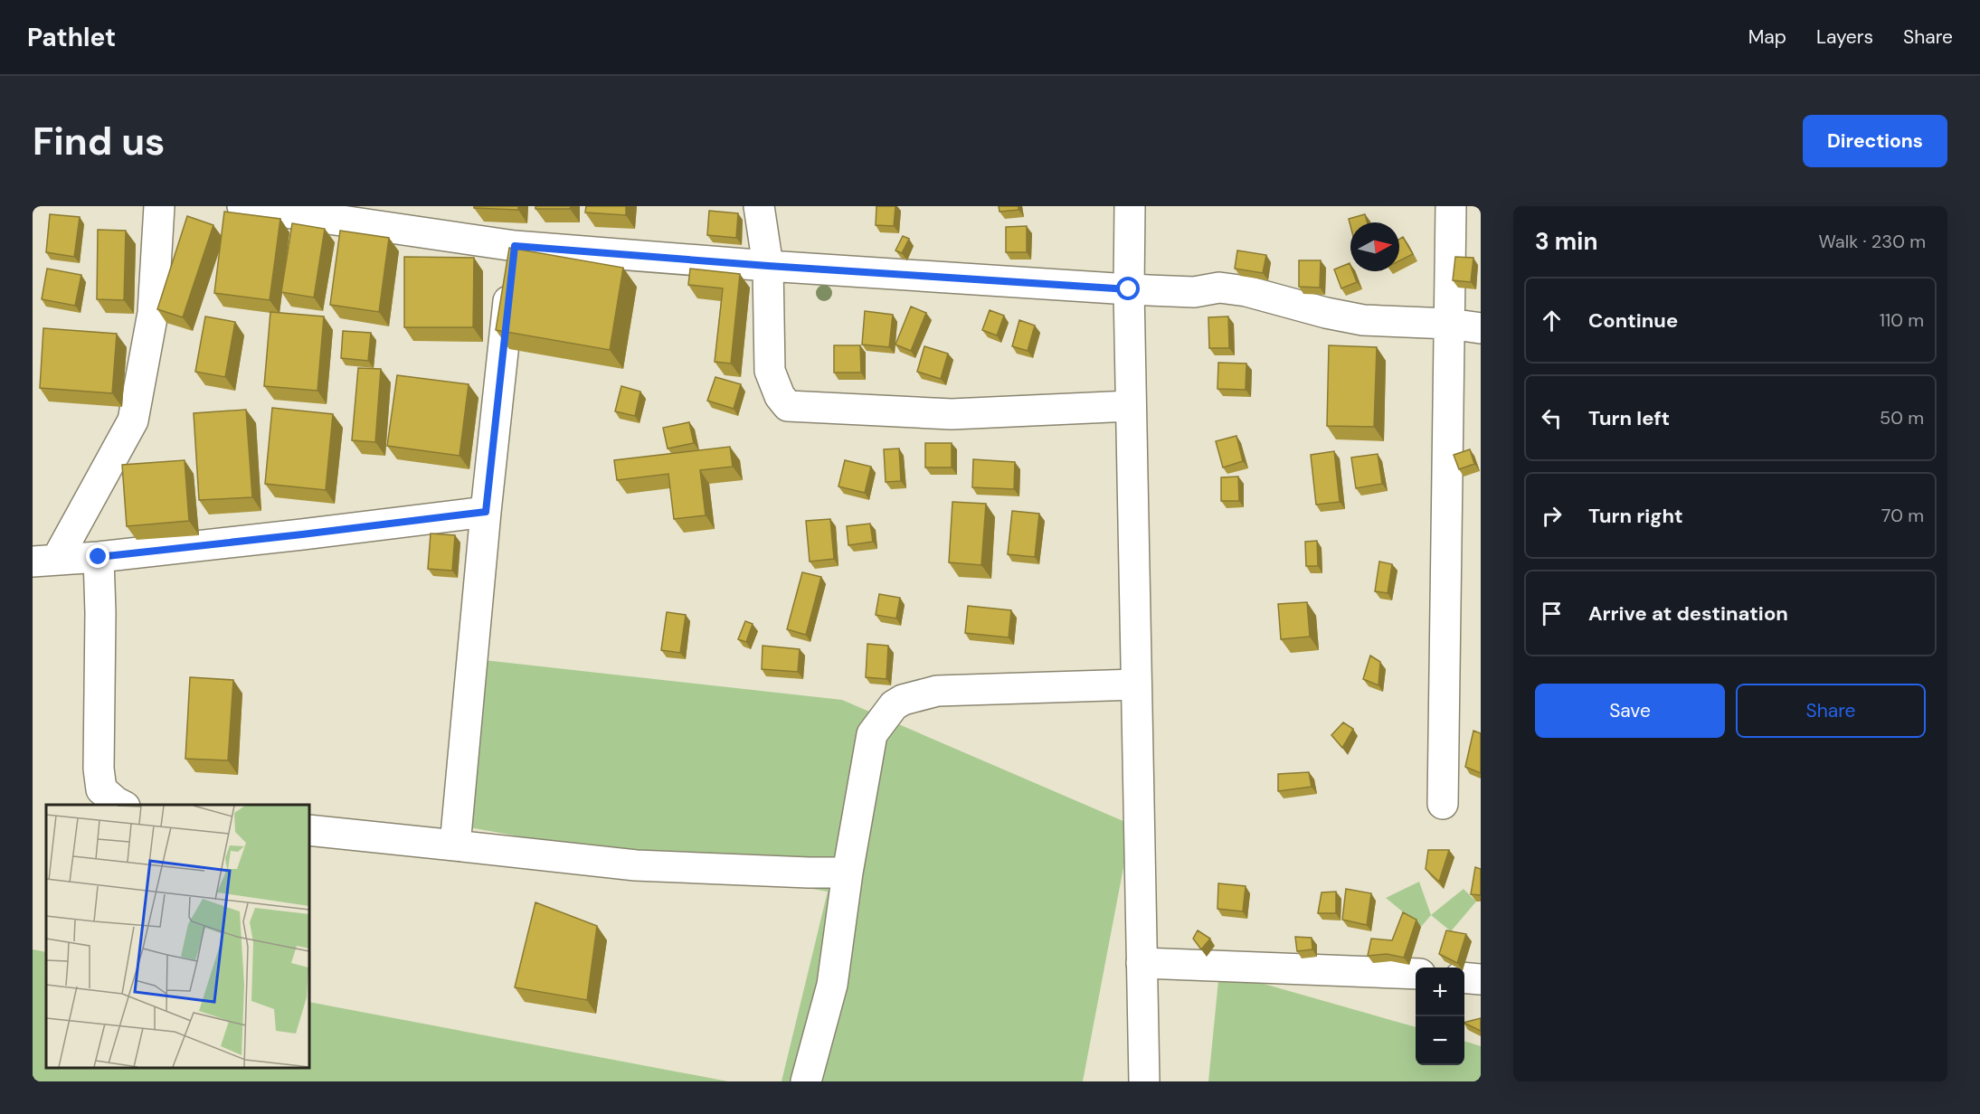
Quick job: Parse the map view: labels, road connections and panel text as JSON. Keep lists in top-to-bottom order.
{
  "north": "right",
  "page": {
    "header": "Pathlet",
    "nav": ["Map", "Layers", "Share"],
    "buttons": [
      "Directions",
      ["Save", "Share"]
    ],
    "title": "Find us",
    "heading": ["3 min", "Walk · 230 m"],
    "list": [
      ["Continue", "110 m"],
      ["Turn left", "50 m"],
      ["Turn right", "70 m"],
      "Arrive at destination"
    ],
    "map_buttons": ["+", "−"]
  }
}
